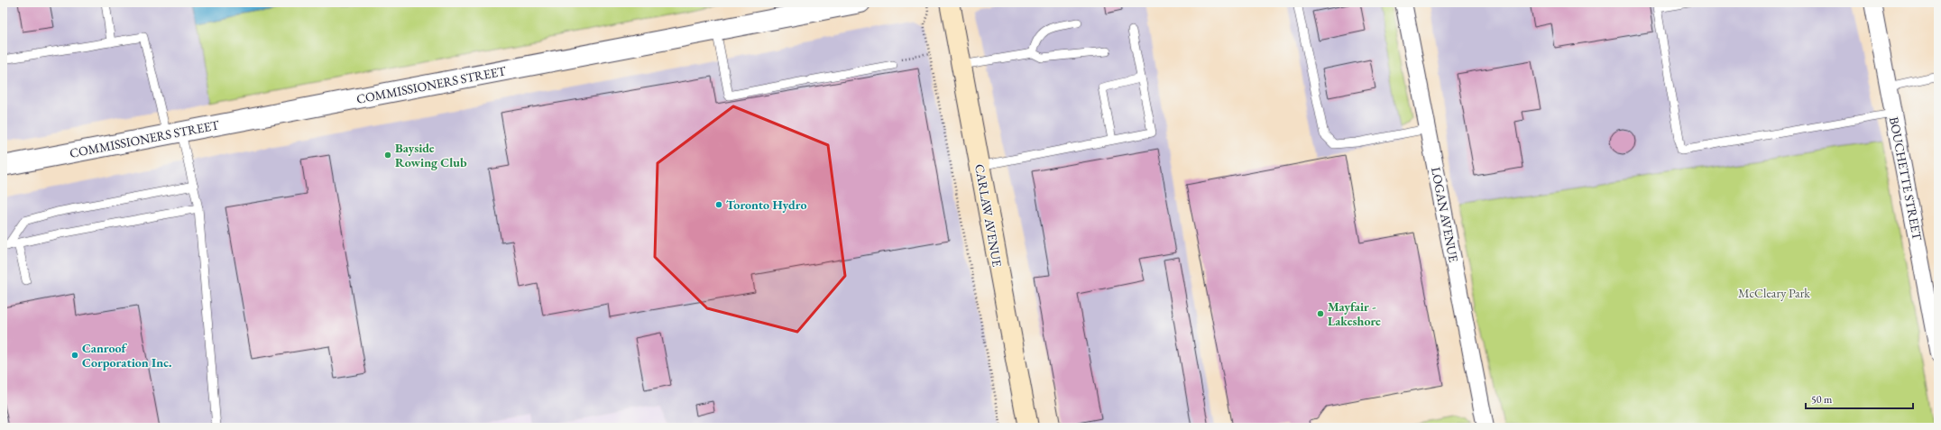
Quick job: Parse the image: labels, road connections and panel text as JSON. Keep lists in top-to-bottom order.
{
  "streets": {
    "main road": ["CARLAW AVENUE"],
    "street": ["COMMISSIONERS STREET", "BOUCHETTE STREET", "LOGAN AVENUE"]
  },
  "parks": ["McCleary Park"],
  "places": [
    "Bayside Rowing Club",
    "Toronto Hydro",
    "Mayfair - Lakeshore",
    "Canroof Corporation Inc."
  ],
  "scale_bar": "50 m"
}
